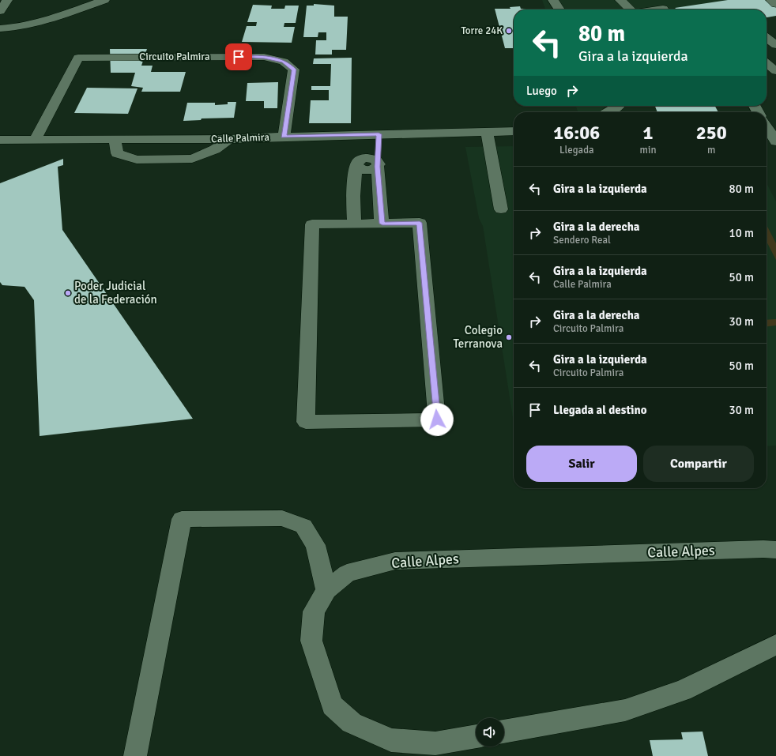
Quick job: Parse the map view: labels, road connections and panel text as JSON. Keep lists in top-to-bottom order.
{
  "streets": {
    "street": ["Circuito Palmira", "Calle Palmira", "Calle Alpes"]
  },
  "crossings": [
    ["Circuito Palmira", "Calle Palmira"]
  ],
  "places": ["Torre 24K", "Poder Judicial de la Federación", "Colegio Terranova"],
  "page": {
    "turn": ["80 m", "Gira a la izquierda"],
    "then": "Luego",
    "eta": [
      "16:06",
      "Llegada",
      "1",
      "min",
      "250",
      "m"
    ],
    "list": [
      {
        "name": "Gira a la izquierda",
        "value": "80 m"
      },
      {
        "name": "Gira a la derecha",
        "note": "Sendero Real",
        "value": "10 m"
      },
      {
        "name": "Gira a la izquierda",
        "note": "Calle Palmira",
        "value": "50 m"
      },
      {
        "name": "Gira a la derecha",
        "note": "Circuito Palmira",
        "value": "30 m"
      },
      {
        "name": "Gira a la izquierda",
        "note": "Circuito Palmira",
        "value": "50 m"
      },
      {
        "name": "Llegada al destino",
        "value": "30 m"
      }
    ],
    "buttons": ["Salir", "Compartir"]
  }
}
